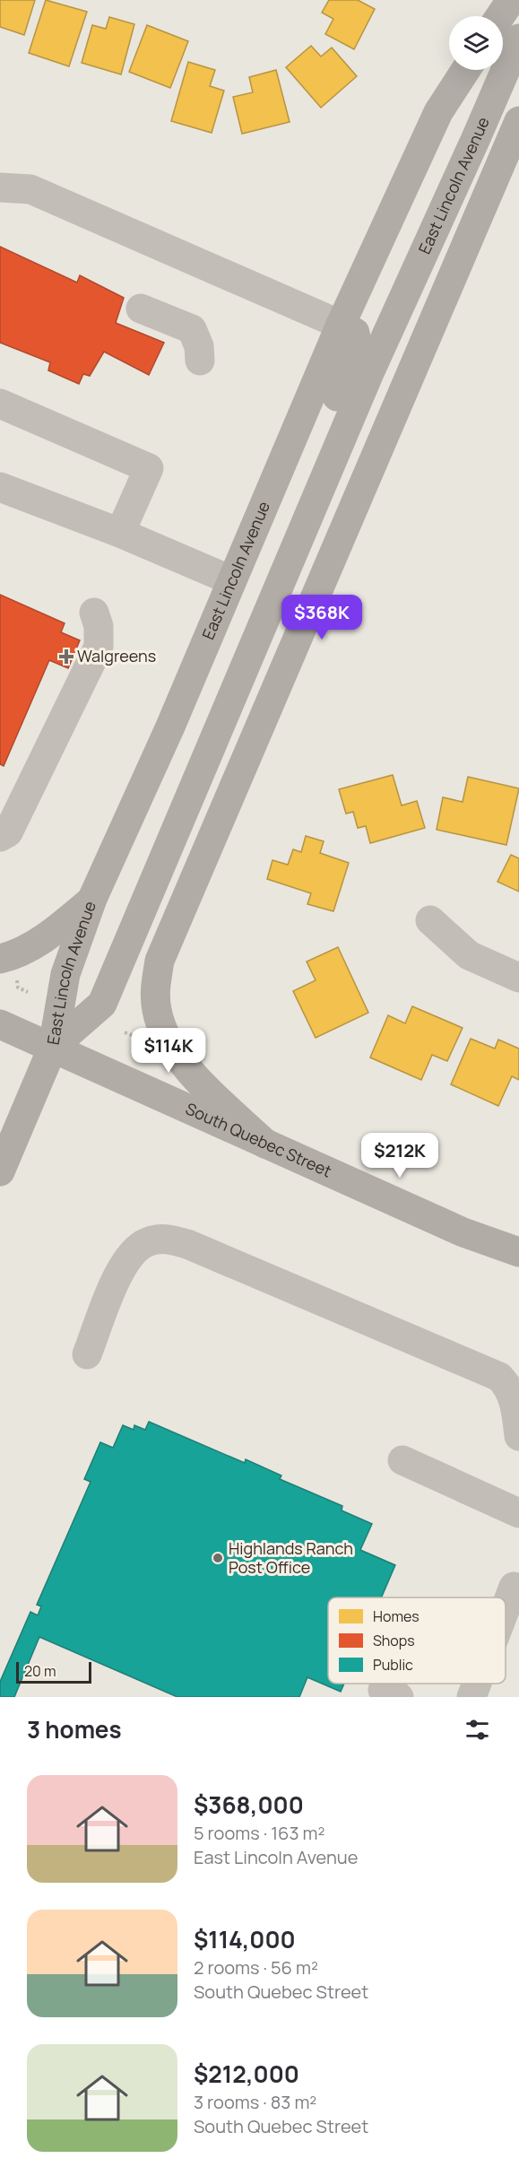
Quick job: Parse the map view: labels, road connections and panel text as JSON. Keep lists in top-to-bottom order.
{
  "streets": {
    "main road": ["East Lincoln Avenue", "South Quebec Street"]
  },
  "crossings": [
    ["East Lincoln Avenue", "South Quebec Street"]
  ],
  "places": {
    "health": ["Walgreens"],
    "other": ["Highlands Ranch Post Office"]
  },
  "legend": ["Homes", "Shops", "Public"],
  "scale_bar": "20 m",
  "page": {
    "price": ["$368K", "$114K", "$212K"],
    "scale": "20 m",
    "heading": "3 homes",
    "list": [
      {
        "name": "$368,000",
        "note": "5 rooms · 163 m² · East Lincoln Avenue"
      },
      {
        "name": "$114,000",
        "note": "2 rooms · 56 m² · South Quebec Street"
      },
      {
        "name": "$212,000",
        "note": "3 rooms · 83 m² · South Quebec Street"
      }
    ]
  }
}
